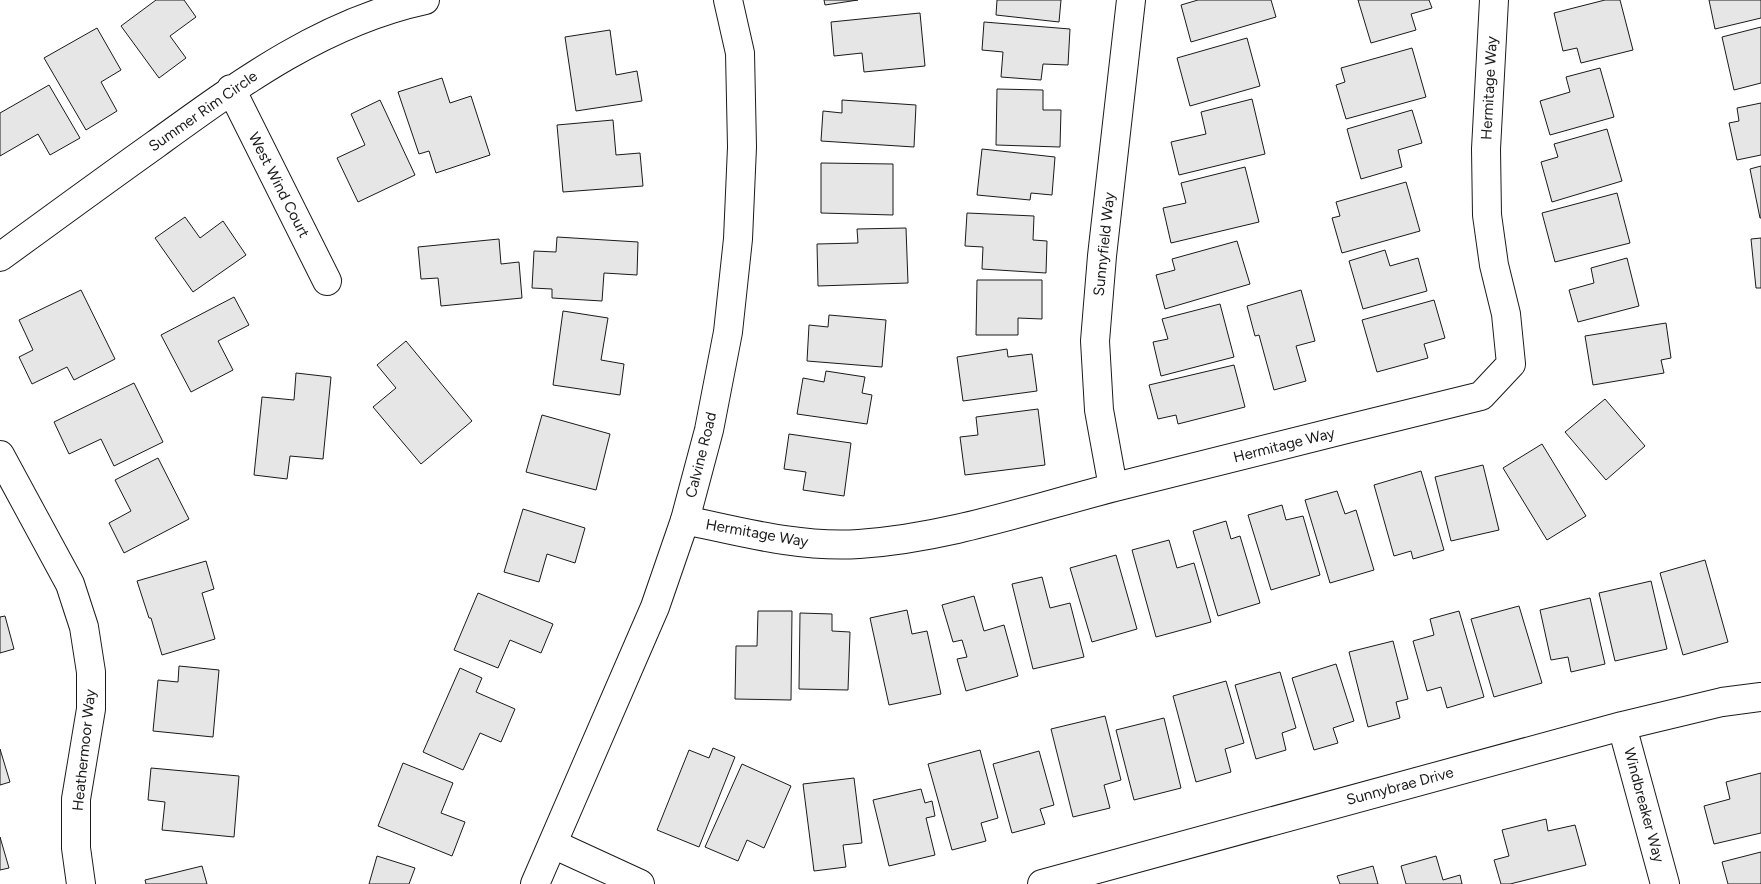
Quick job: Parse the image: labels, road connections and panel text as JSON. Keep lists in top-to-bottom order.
{
  "streets": {
    "street": [
      "Hermitage Way",
      "Summer Rim Circle",
      "West Wind Court",
      "Sunnyfield Way",
      "Calvine Road",
      "Heathermoor Way",
      "Sunnybrae Drive",
      "Windbreaker Way"
    ]
  },
  "crossings": [
    ["Hermitage Way", "Sunnyfield Way"],
    ["Hermitage Way", "Calvine Road"],
    ["Summer Rim Circle", "West Wind Court"],
    ["Sunnybrae Drive", "Windbreaker Way"]
  ]
}
